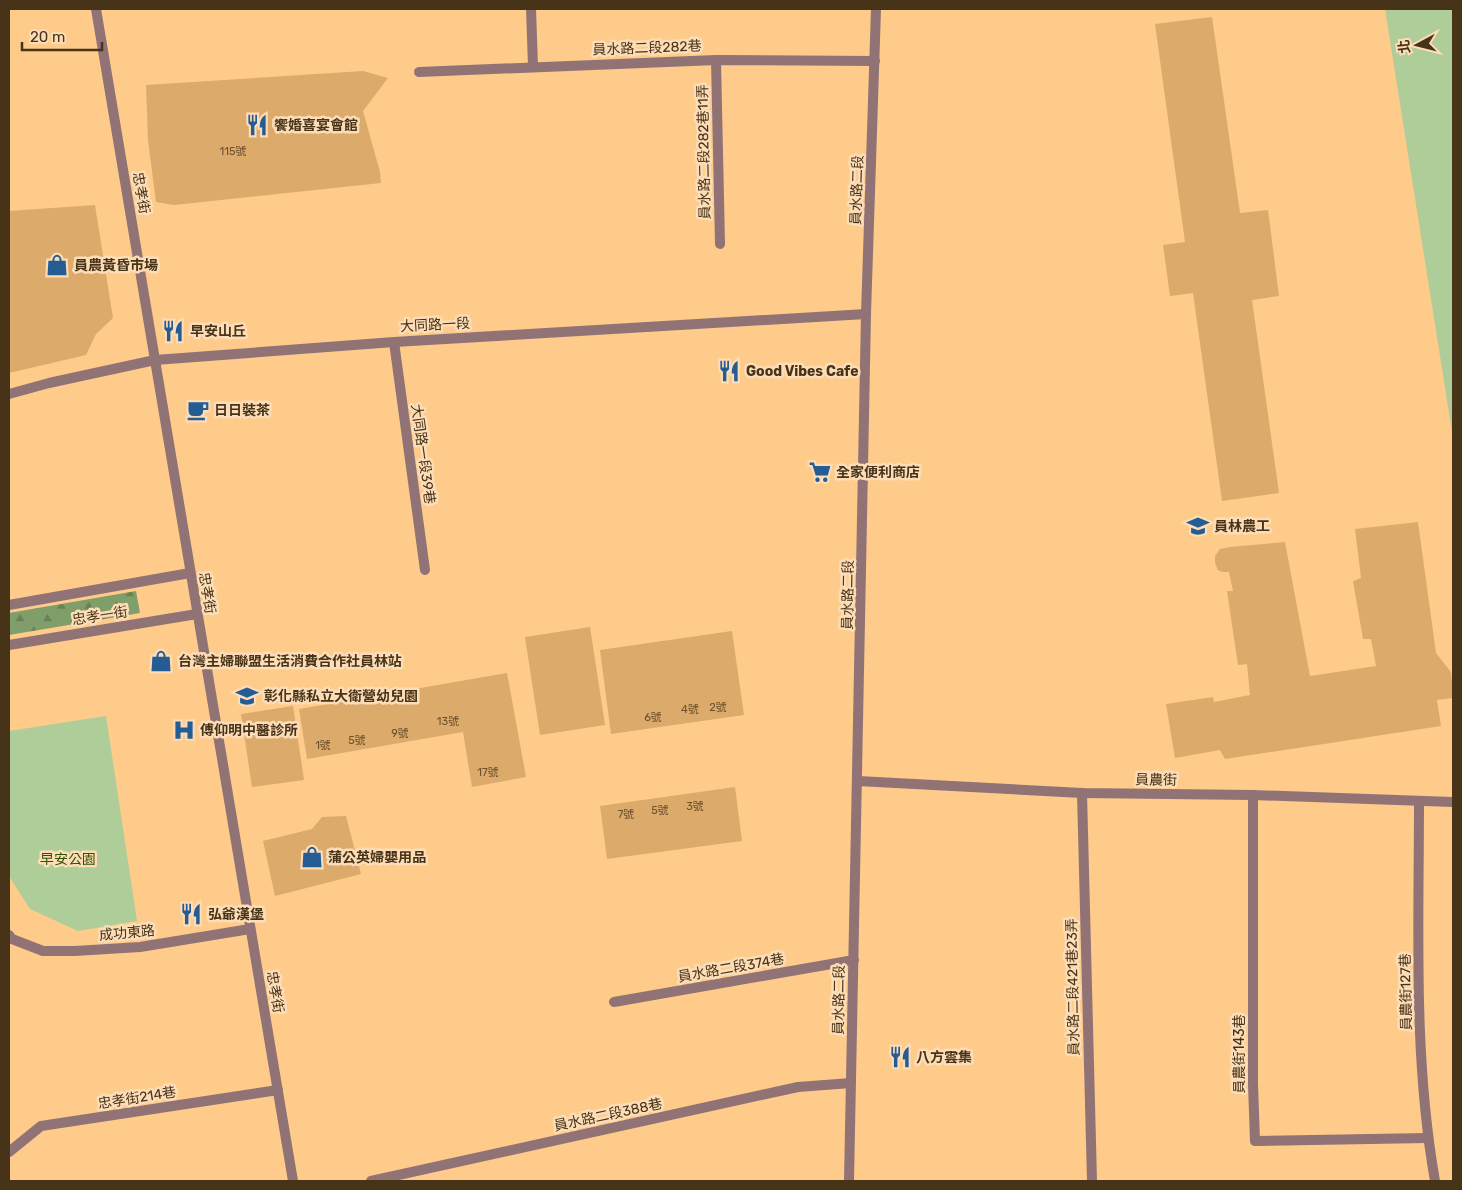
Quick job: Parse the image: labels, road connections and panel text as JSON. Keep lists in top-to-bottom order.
{
  "streets": {
    "street": [
      "員水路二段282巷",
      "員水路二段282巷11弄",
      "員水路二段",
      "忠孝街",
      "大同路一段",
      "大同路一段39巷",
      "忠孝一街",
      "員農街",
      "成功東路",
      "員水路二段374巷",
      "員水路二段421巷23弄",
      "員農街127巷",
      "員農街143巷",
      "忠孝街214巷",
      "員水路二段388巷"
    ]
  },
  "crossings": [
    ["員水路二段282巷", "員水路二段282巷11弄"],
    ["員水路二段282巷", "員水路二段"],
    ["員水路二段", "大同路一段"],
    ["員水路二段", "員農街"],
    ["員水路二段", "員水路二段374巷"],
    ["員水路二段", "員水路二段388巷"],
    ["忠孝街", "大同路一段"],
    ["忠孝街", "忠孝一街"],
    ["忠孝街", "成功東路"],
    ["忠孝街", "忠孝街214巷"],
    ["大同路一段", "大同路一段39巷"],
    ["員農街", "員水路二段421巷23弄"],
    ["員農街", "員農街127巷"],
    ["員農街", "員農街143巷"],
    ["員農街127巷", "員農街143巷"]
  ],
  "parks": ["早安公園"],
  "places": {
    "restaurant": [
      "饗婚喜宴會館",
      "早安山丘",
      "Good Vibes Cafe",
      "弘爺漢堡",
      "八方雲集"
    ],
    "shop": ["員農黃昏市場", "台灣主婦聯盟生活消費合作社員林站", "蒲公英婦嬰用品"],
    "cafe": ["日日裝茶"],
    "supermarket": ["全家便利商店"],
    "school or university": ["員林農工", "彰化縣私立大衛營幼兒園"],
    "hospital": ["傅仰明中醫診所"]
  },
  "house_numbers": [
    "115號",
    "2號",
    "4號",
    "6號",
    "13號",
    "9號",
    "5號",
    "1號",
    "17號",
    "3號",
    "5號",
    "7號"
  ],
  "scale_bar": "20 m",
  "north": "left"
}
